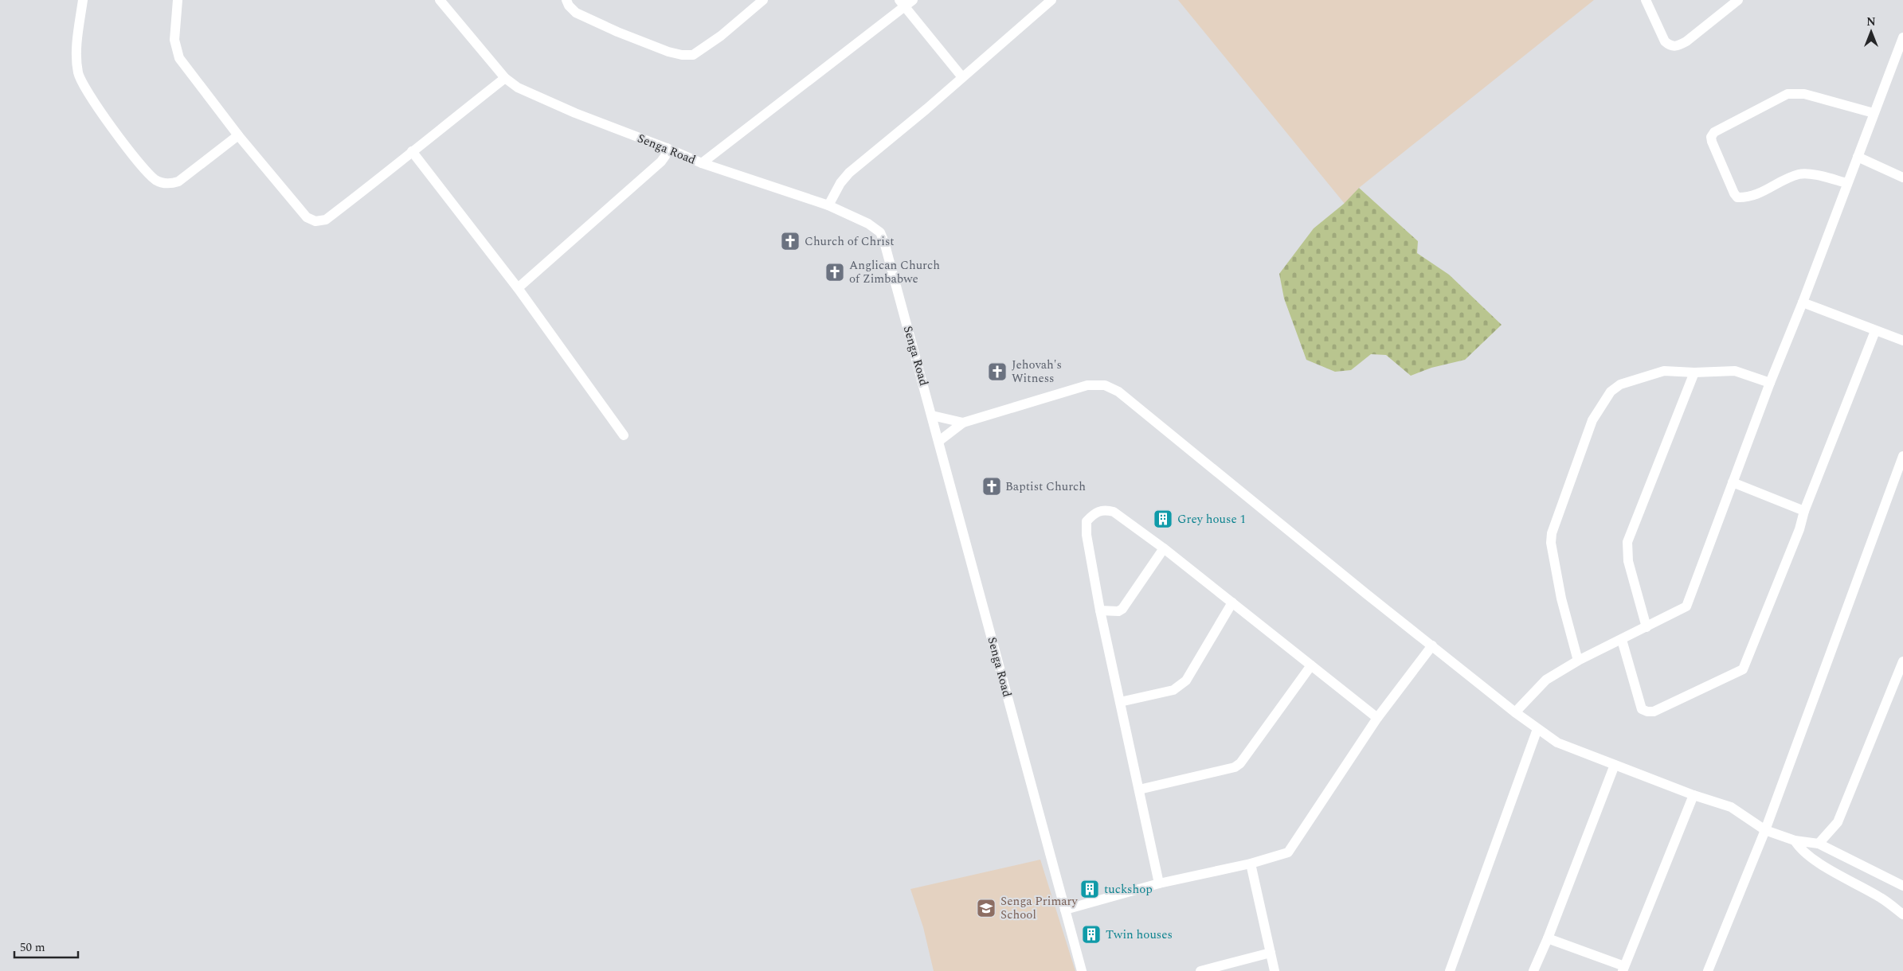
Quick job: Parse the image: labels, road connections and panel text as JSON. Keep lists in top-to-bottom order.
{
  "streets": {
    "street": ["Senga Road"]
  },
  "places": {
    "church": [
      "Church of Christ",
      "Anglican Church of Zimbabwe",
      "Jehovah's Witness",
      "Baptist Church"
    ],
    "building": ["Grey house 1", "tuckshop", "Twin houses"],
    "school or university": ["Senga Primary School"]
  },
  "scale_bar": "50 m",
  "north": "top"
}
